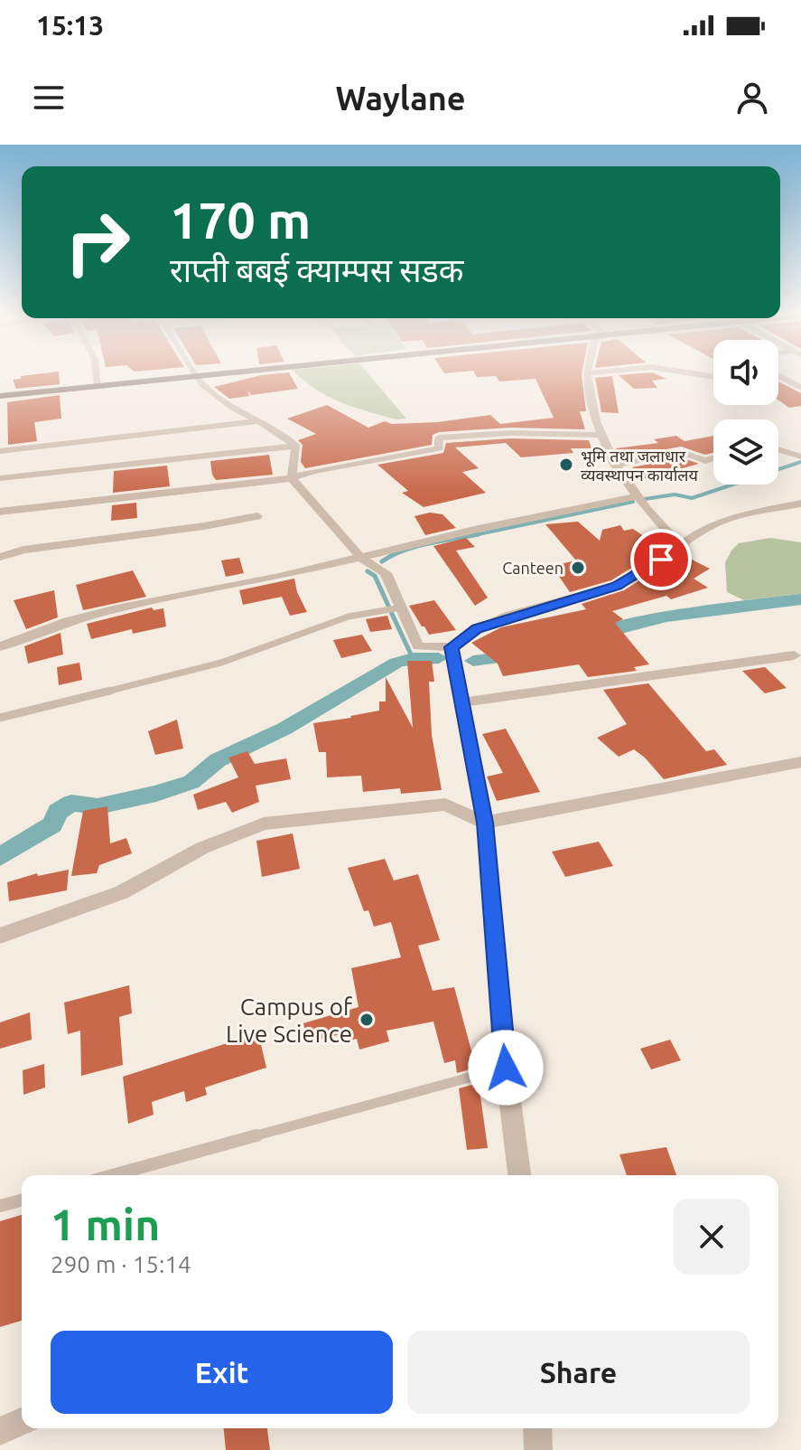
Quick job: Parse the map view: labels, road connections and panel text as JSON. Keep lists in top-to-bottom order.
{
  "places": ["भूमि तथा जलाधार व्यवस्थापन कार्यालय", "Canteen", "Campus of Live Science"],
  "page": {
    "status": "15:13",
    "header": "Waylane",
    "turn": ["170 m", "राप्ती बबई क्याम्पस सडक"],
    "heading": ["1 min", "290 m · 15:14"],
    "buttons": ["Exit", "Share"]
  }
}
